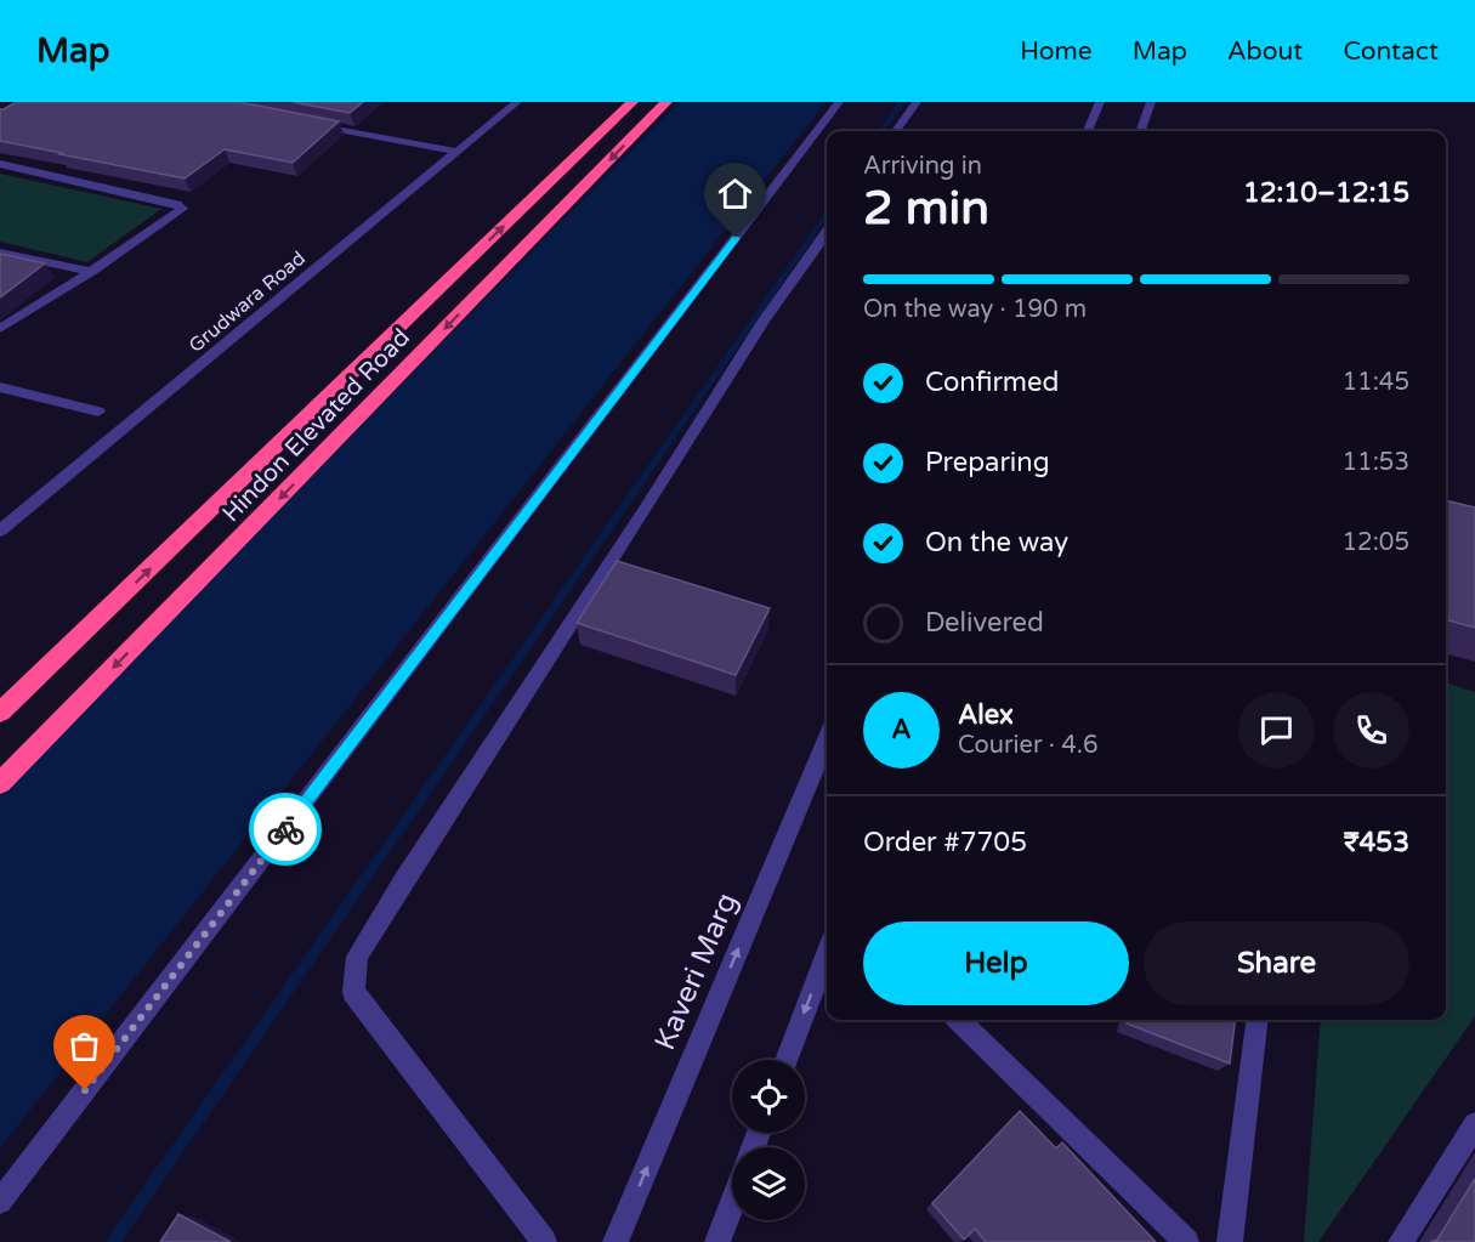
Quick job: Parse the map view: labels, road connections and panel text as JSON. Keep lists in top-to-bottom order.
{
  "streets": {
    "highway": ["Hindon Elevated Road"],
    "street": ["Grudwara Road", "Kaveri Marg"]
  },
  "one_way": ["Kaveri Marg"],
  "page": {
    "header": "Map",
    "nav": [
      "Home",
      "Map",
      "About",
      "Contact"
    ],
    "heading": ["2 min", "Arriving in", "12:10–12:15"],
    "panel": [
      "Alex",
      "Courier · 4.6",
      "Order #7705",
      "₹453"
    ],
    "bar": "On the way · 190 m",
    "list": [
      ["Confirmed", "11:45"],
      ["Preparing", "11:53"],
      ["On the way", "12:05"],
      "Delivered"
    ],
    "round": "A",
    "buttons": ["Help", "Share"]
  }
}
